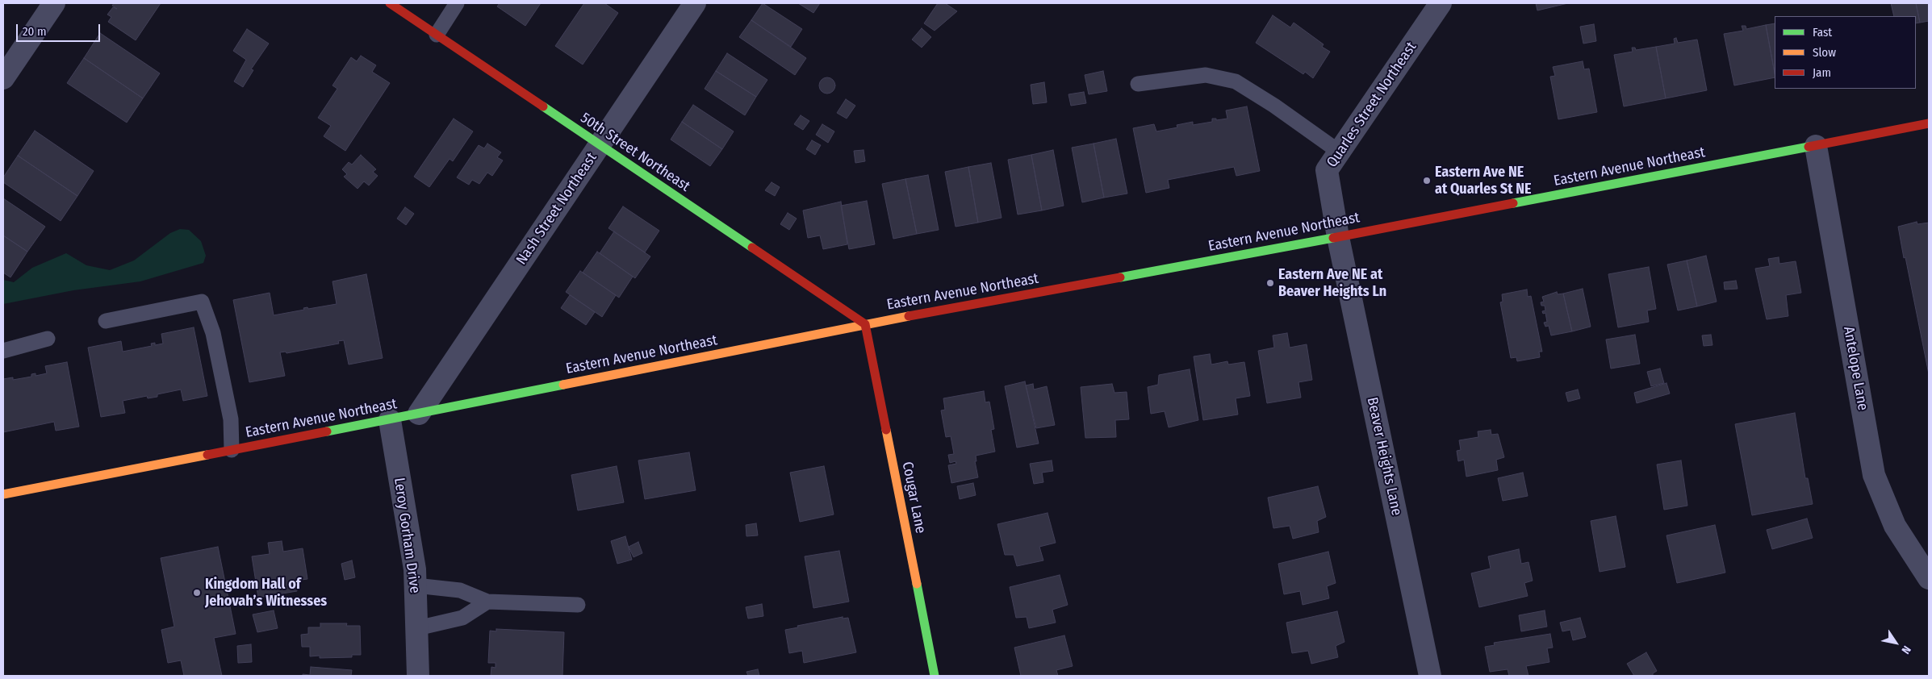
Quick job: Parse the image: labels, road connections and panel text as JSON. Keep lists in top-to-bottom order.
{
  "streets": {
    "main road": ["50th Street Northeast", "Eastern Avenue Northeast", "Cougar Lane"],
    "street": [
      "Quarles Street Northeast",
      "Nash Street Northeast",
      "Antelope Lane",
      "Beaver Heights Lane",
      "Leroy Gorham Drive"
    ]
  },
  "crossings": [
    ["Quarles Street Northeast", "Eastern Avenue Northeast"],
    ["Quarles Street Northeast", "Beaver Heights Lane"],
    ["50th Street Northeast", "Eastern Avenue Northeast"],
    ["50th Street Northeast", "Nash Street Northeast"],
    ["50th Street Northeast", "Cougar Lane"],
    ["Eastern Avenue Northeast", "Nash Street Northeast"],
    ["Eastern Avenue Northeast", "Antelope Lane"],
    ["Eastern Avenue Northeast", "Beaver Heights Lane"],
    ["Eastern Avenue Northeast", "Cougar Lane"],
    ["Eastern Avenue Northeast", "Leroy Gorham Drive"]
  ],
  "places": ["Eastern Ave NE at Quarles St NE", "Eastern Ave NE at Beaver Heights Ln", "Kingdom Hall of Jehovah’s Witnesses"],
  "legend": ["Fast", "Slow", "Jam"],
  "scale_bar": "20 m",
  "north": "bottom right"
}
